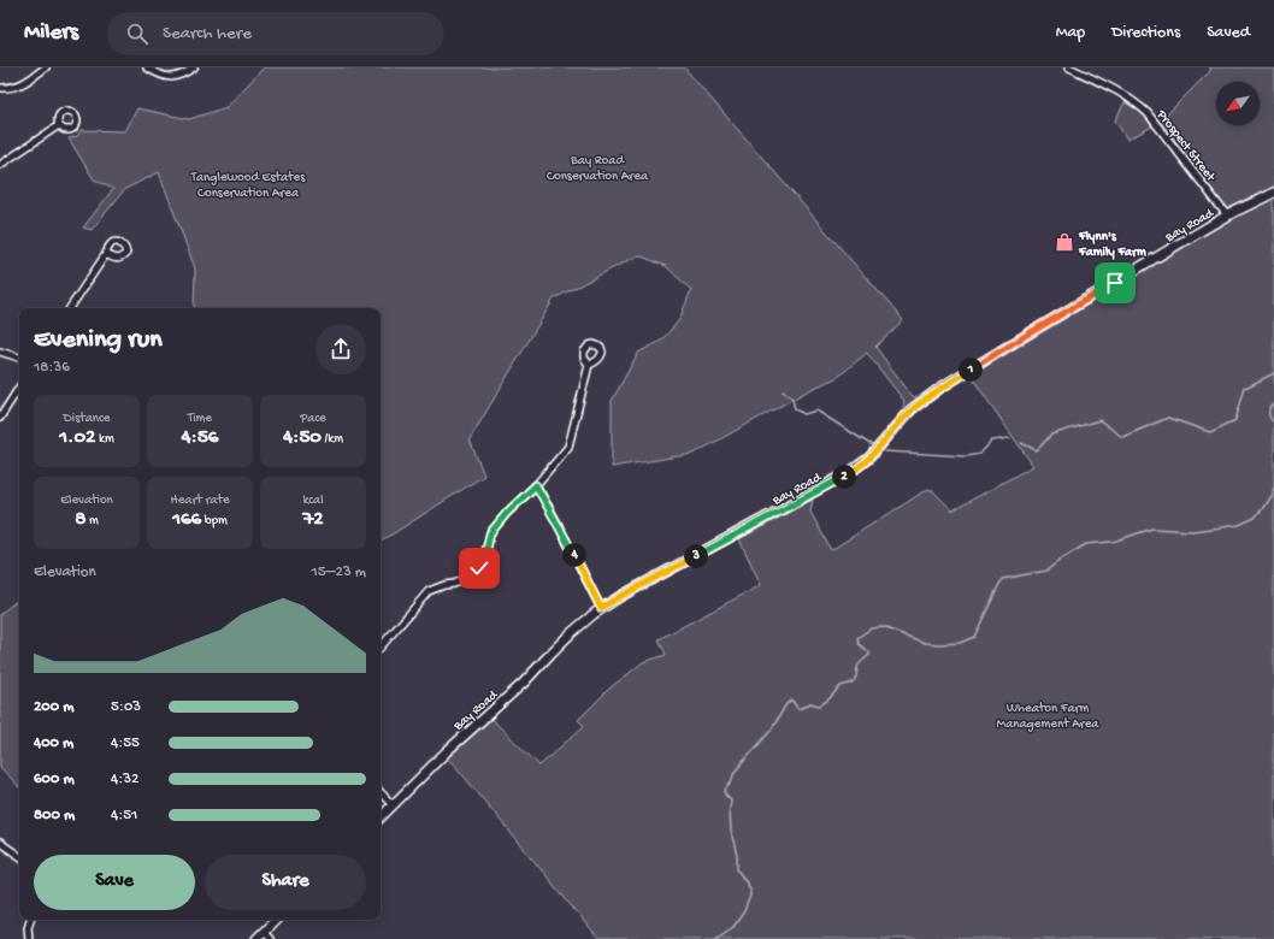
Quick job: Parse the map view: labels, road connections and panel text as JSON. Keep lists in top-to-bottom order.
{
  "streets": {
    "main road": ["Bay Road"],
    "street": ["Prospect Street"]
  },
  "crossings": [
    ["Prospect Street", "Bay Road"]
  ],
  "parks": ["Bay Road Conservation Area", "Tanglewood Estates Conservation Area", "Wheaton Farm Management Area"],
  "places": {
    "shop": ["Flynn's Family Farm"]
  },
  "north": "bottom left",
  "page": {
    "header": "Milers",
    "search": "Search here",
    "nav": ["Map", "Directions", "Saved"],
    "heading": ["Evening run", "18:36"],
    "pins": [
      "1",
      "2",
      "4",
      "3"
    ],
    "stats": [
      ["Distance", "1.02 km"],
      ["Time", "4:56"],
      ["Pace", "4:50 /km"],
      ["Elevation", "8 m"],
      ["Heart rate", "166 bpm"],
      ["kcal", "72"]
    ],
    "chart": ["Elevation", "15–23 m"],
    "list": [
      {
        "name": "200 m",
        "note": "5:03"
      },
      {
        "name": "400 m",
        "note": "4:55"
      },
      {
        "name": "600 m",
        "note": "4:32"
      },
      {
        "name": "800 m",
        "note": "4:51"
      }
    ],
    "buttons": ["Save", "Share"]
  }
}
